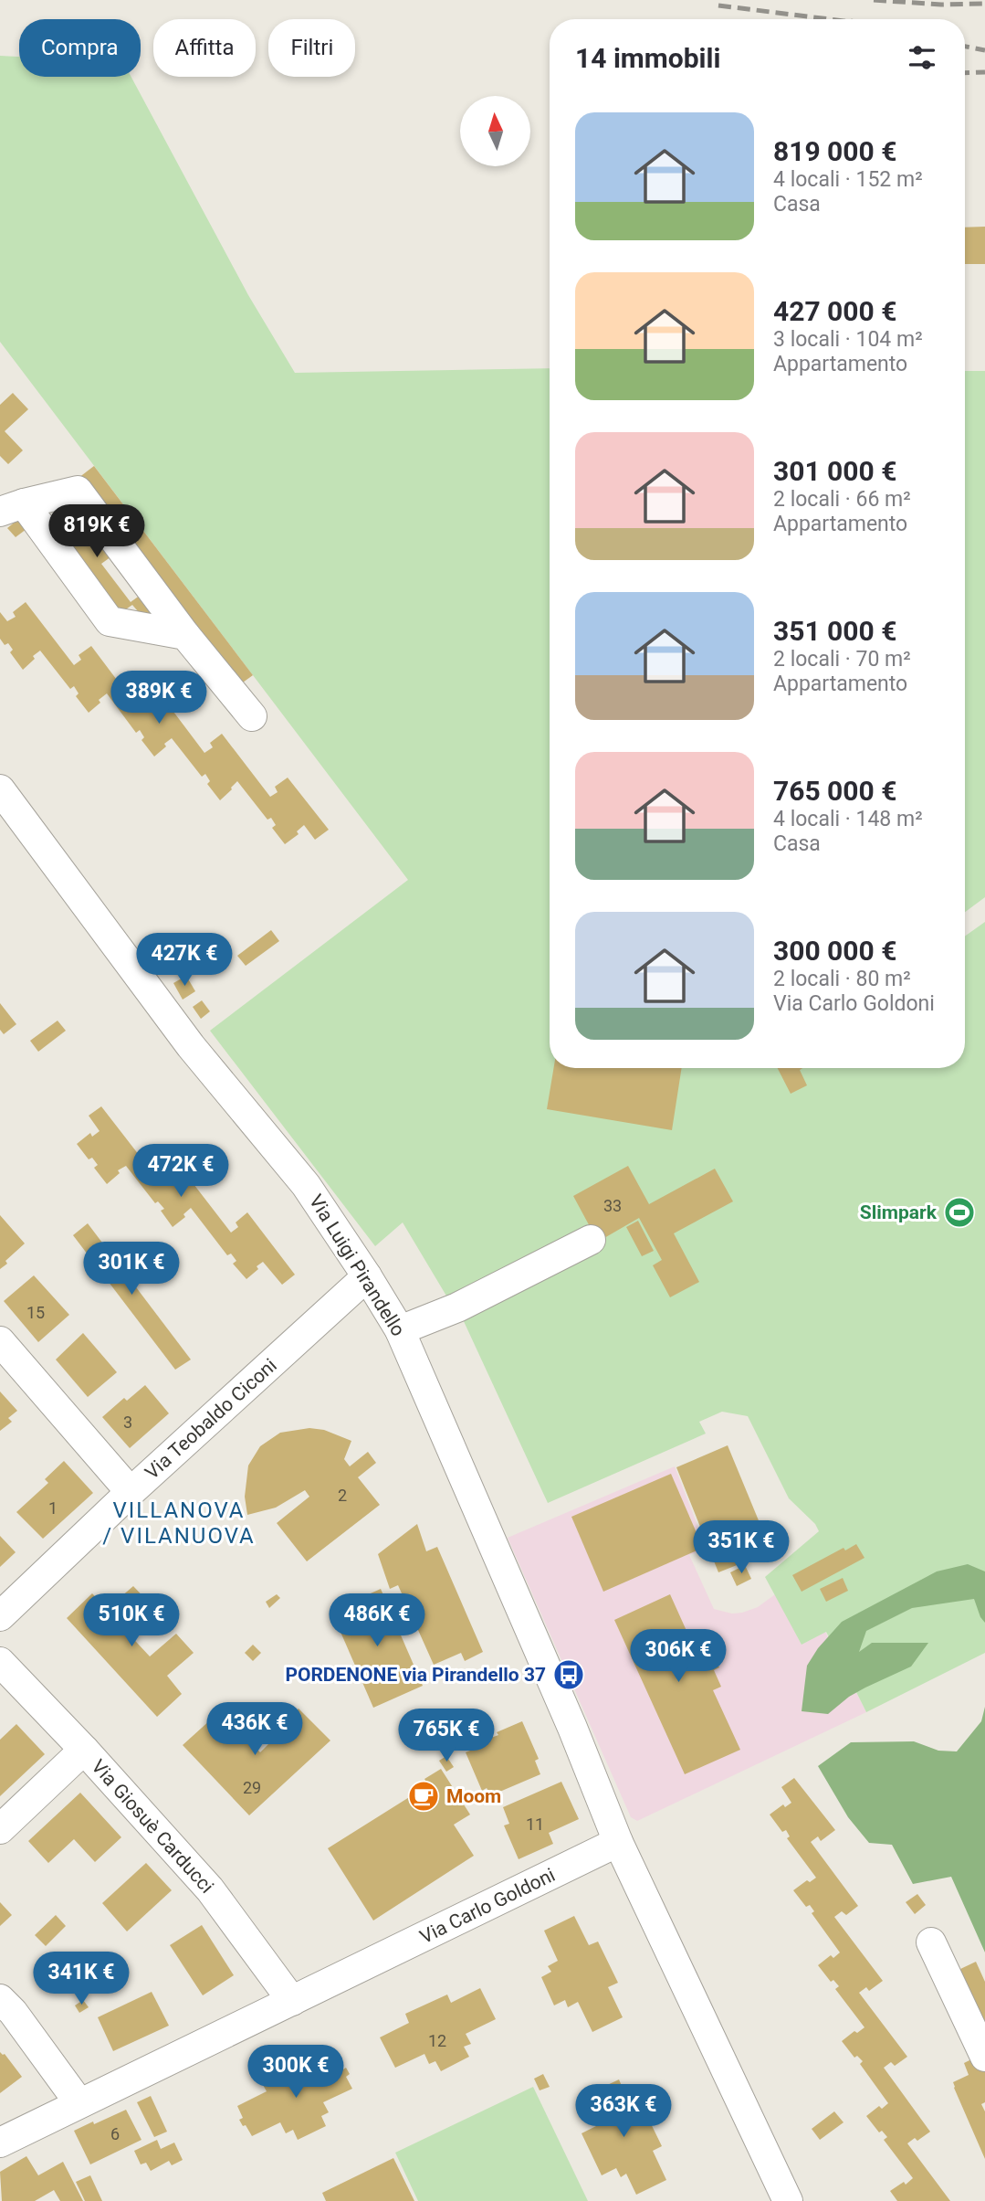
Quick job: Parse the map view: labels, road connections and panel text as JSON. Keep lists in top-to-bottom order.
{
  "streets": {
    "street": [
      "Via Luigi Pirandello",
      "Via Teobaldo Ciconi",
      "Via Giosuè Carducci",
      "Via Carlo Goldoni"
    ]
  },
  "crossings": [
    ["Via Luigi Pirandello", "Via Teobaldo Ciconi"],
    ["Via Luigi Pirandello", "Via Carlo Goldoni"],
    ["Via Giosuè Carducci", "Via Carlo Goldoni"]
  ],
  "districts": ["VILLANOVA / VILANUOVA"],
  "places": {
    "sports": ["Slimpark"],
    "bus stop": ["PORDENONE via Pirandello 37"],
    "cafe": ["Moom"]
  },
  "house_numbers": [
    "33",
    "15",
    "3",
    "2",
    "1",
    "29",
    "11",
    "12",
    "6"
  ],
  "north": "top",
  "page": {
    "chip": ["Compra", "Affitta", "Filtri"],
    "heading": "14 immobili",
    "list": [
      {
        "name": "819 000 €",
        "note": "4 locali · 152 m² · Casa"
      },
      {
        "name": "427 000 €",
        "note": "3 locali · 104 m² · Appartamento"
      },
      {
        "name": "301 000 €",
        "note": "2 locali · 66 m² · Appartamento"
      },
      {
        "name": "351 000 €",
        "note": "2 locali · 70 m² · Appartamento"
      },
      {
        "name": "765 000 €",
        "note": "4 locali · 148 m² · Casa"
      },
      {
        "name": "300 000 €",
        "note": "2 locali · 80 m² · Via Carlo Goldoni"
      }
    ],
    "price": [
      "819K €",
      "389K €",
      "427K €",
      "472K €",
      "301K €",
      "351K €",
      "510K €",
      "486K €",
      "306K €",
      "436K €",
      "765K €",
      "341K €",
      "300K €",
      "363K €"
    ]
  }
}
